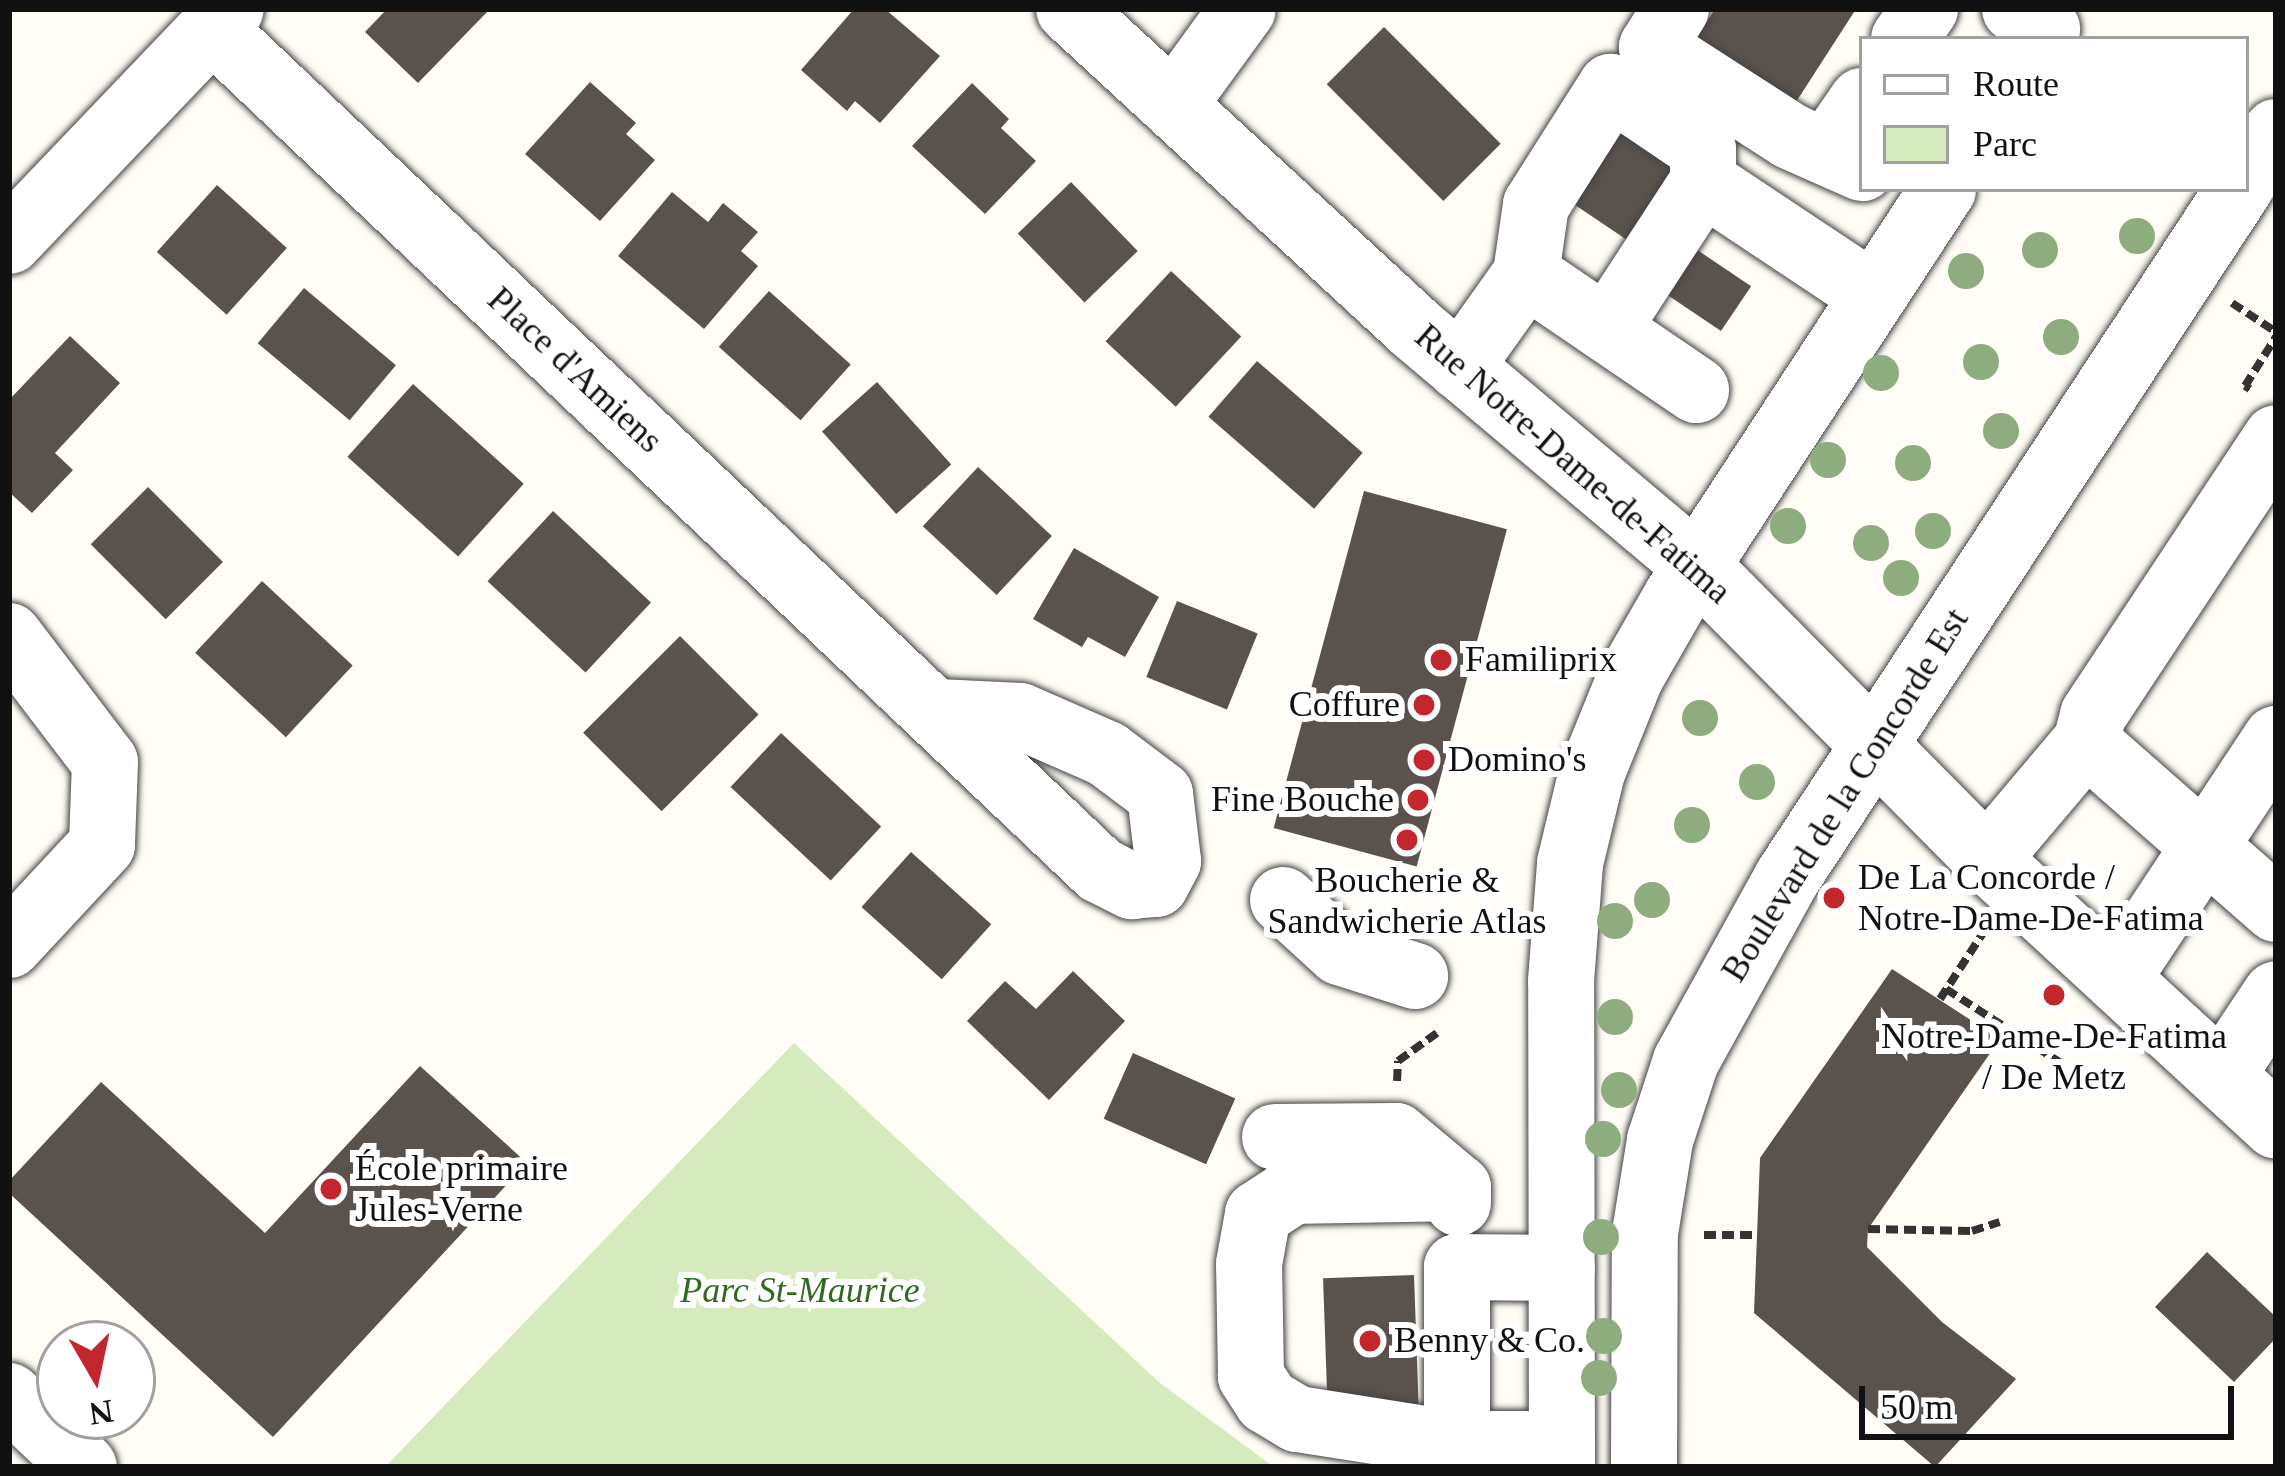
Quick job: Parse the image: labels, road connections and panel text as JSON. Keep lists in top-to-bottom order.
{
  "streets": {
    "street": ["Place d'Amiens", "Rue Notre-Dame-de-Fatima", "Boulevard de la Concorde Est"]
  },
  "crossings": [
    ["Rue Notre-Dame-de-Fatima", "Boulevard de la Concorde Est"]
  ],
  "parks": ["Parc St-Maurice"],
  "places": [
    "Familiprix",
    "Coffure",
    "Domino's",
    "Fine Bouche",
    "Boucherie & Sandwicherie Atlas",
    "De La Concorde / Notre-Dame-De-Fatima",
    "Notre-Dame-De-Fatima / De Metz",
    "École primaire Jules-Verne",
    "Benny & Co."
  ],
  "legend": ["Route", "Parc"],
  "scale_bar": "50 m",
  "north": "bottom"
}
